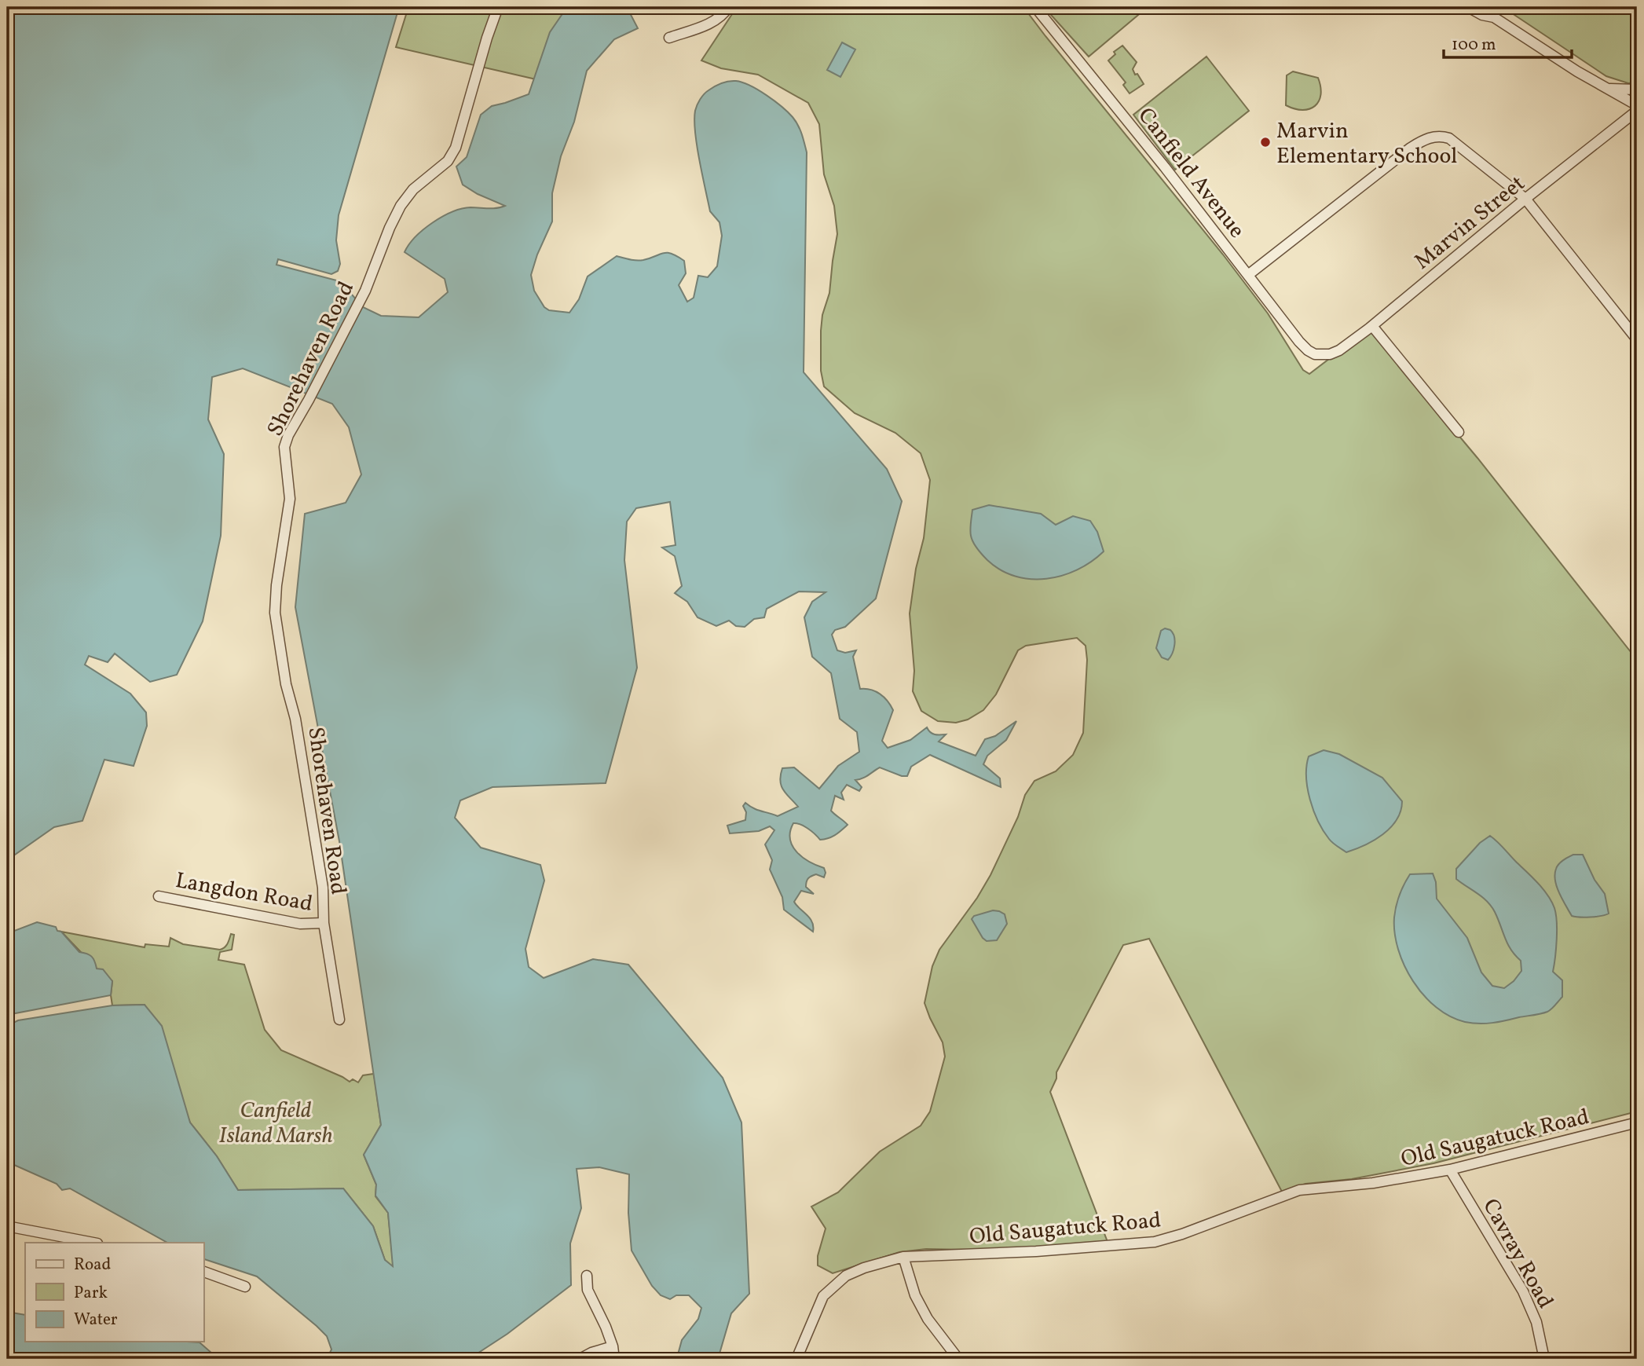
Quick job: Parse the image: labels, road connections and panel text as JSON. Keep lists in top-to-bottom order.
{
  "streets": {
    "street": [
      "Canfield Avenue",
      "Marvin Street",
      "Shorehaven Road",
      "Langdon Road",
      "Old Saugatuck Road",
      "Cavray Road"
    ]
  },
  "crossings": [
    ["Canfield Avenue", "Marvin Street"],
    ["Shorehaven Road", "Langdon Road"],
    ["Old Saugatuck Road", "Cavray Road"]
  ],
  "parks": ["Canfield Island Marsh"],
  "places": ["Marvin Elementary School"],
  "legend": ["Road", "Park", "Water"],
  "scale_bar": "100 m"
}
